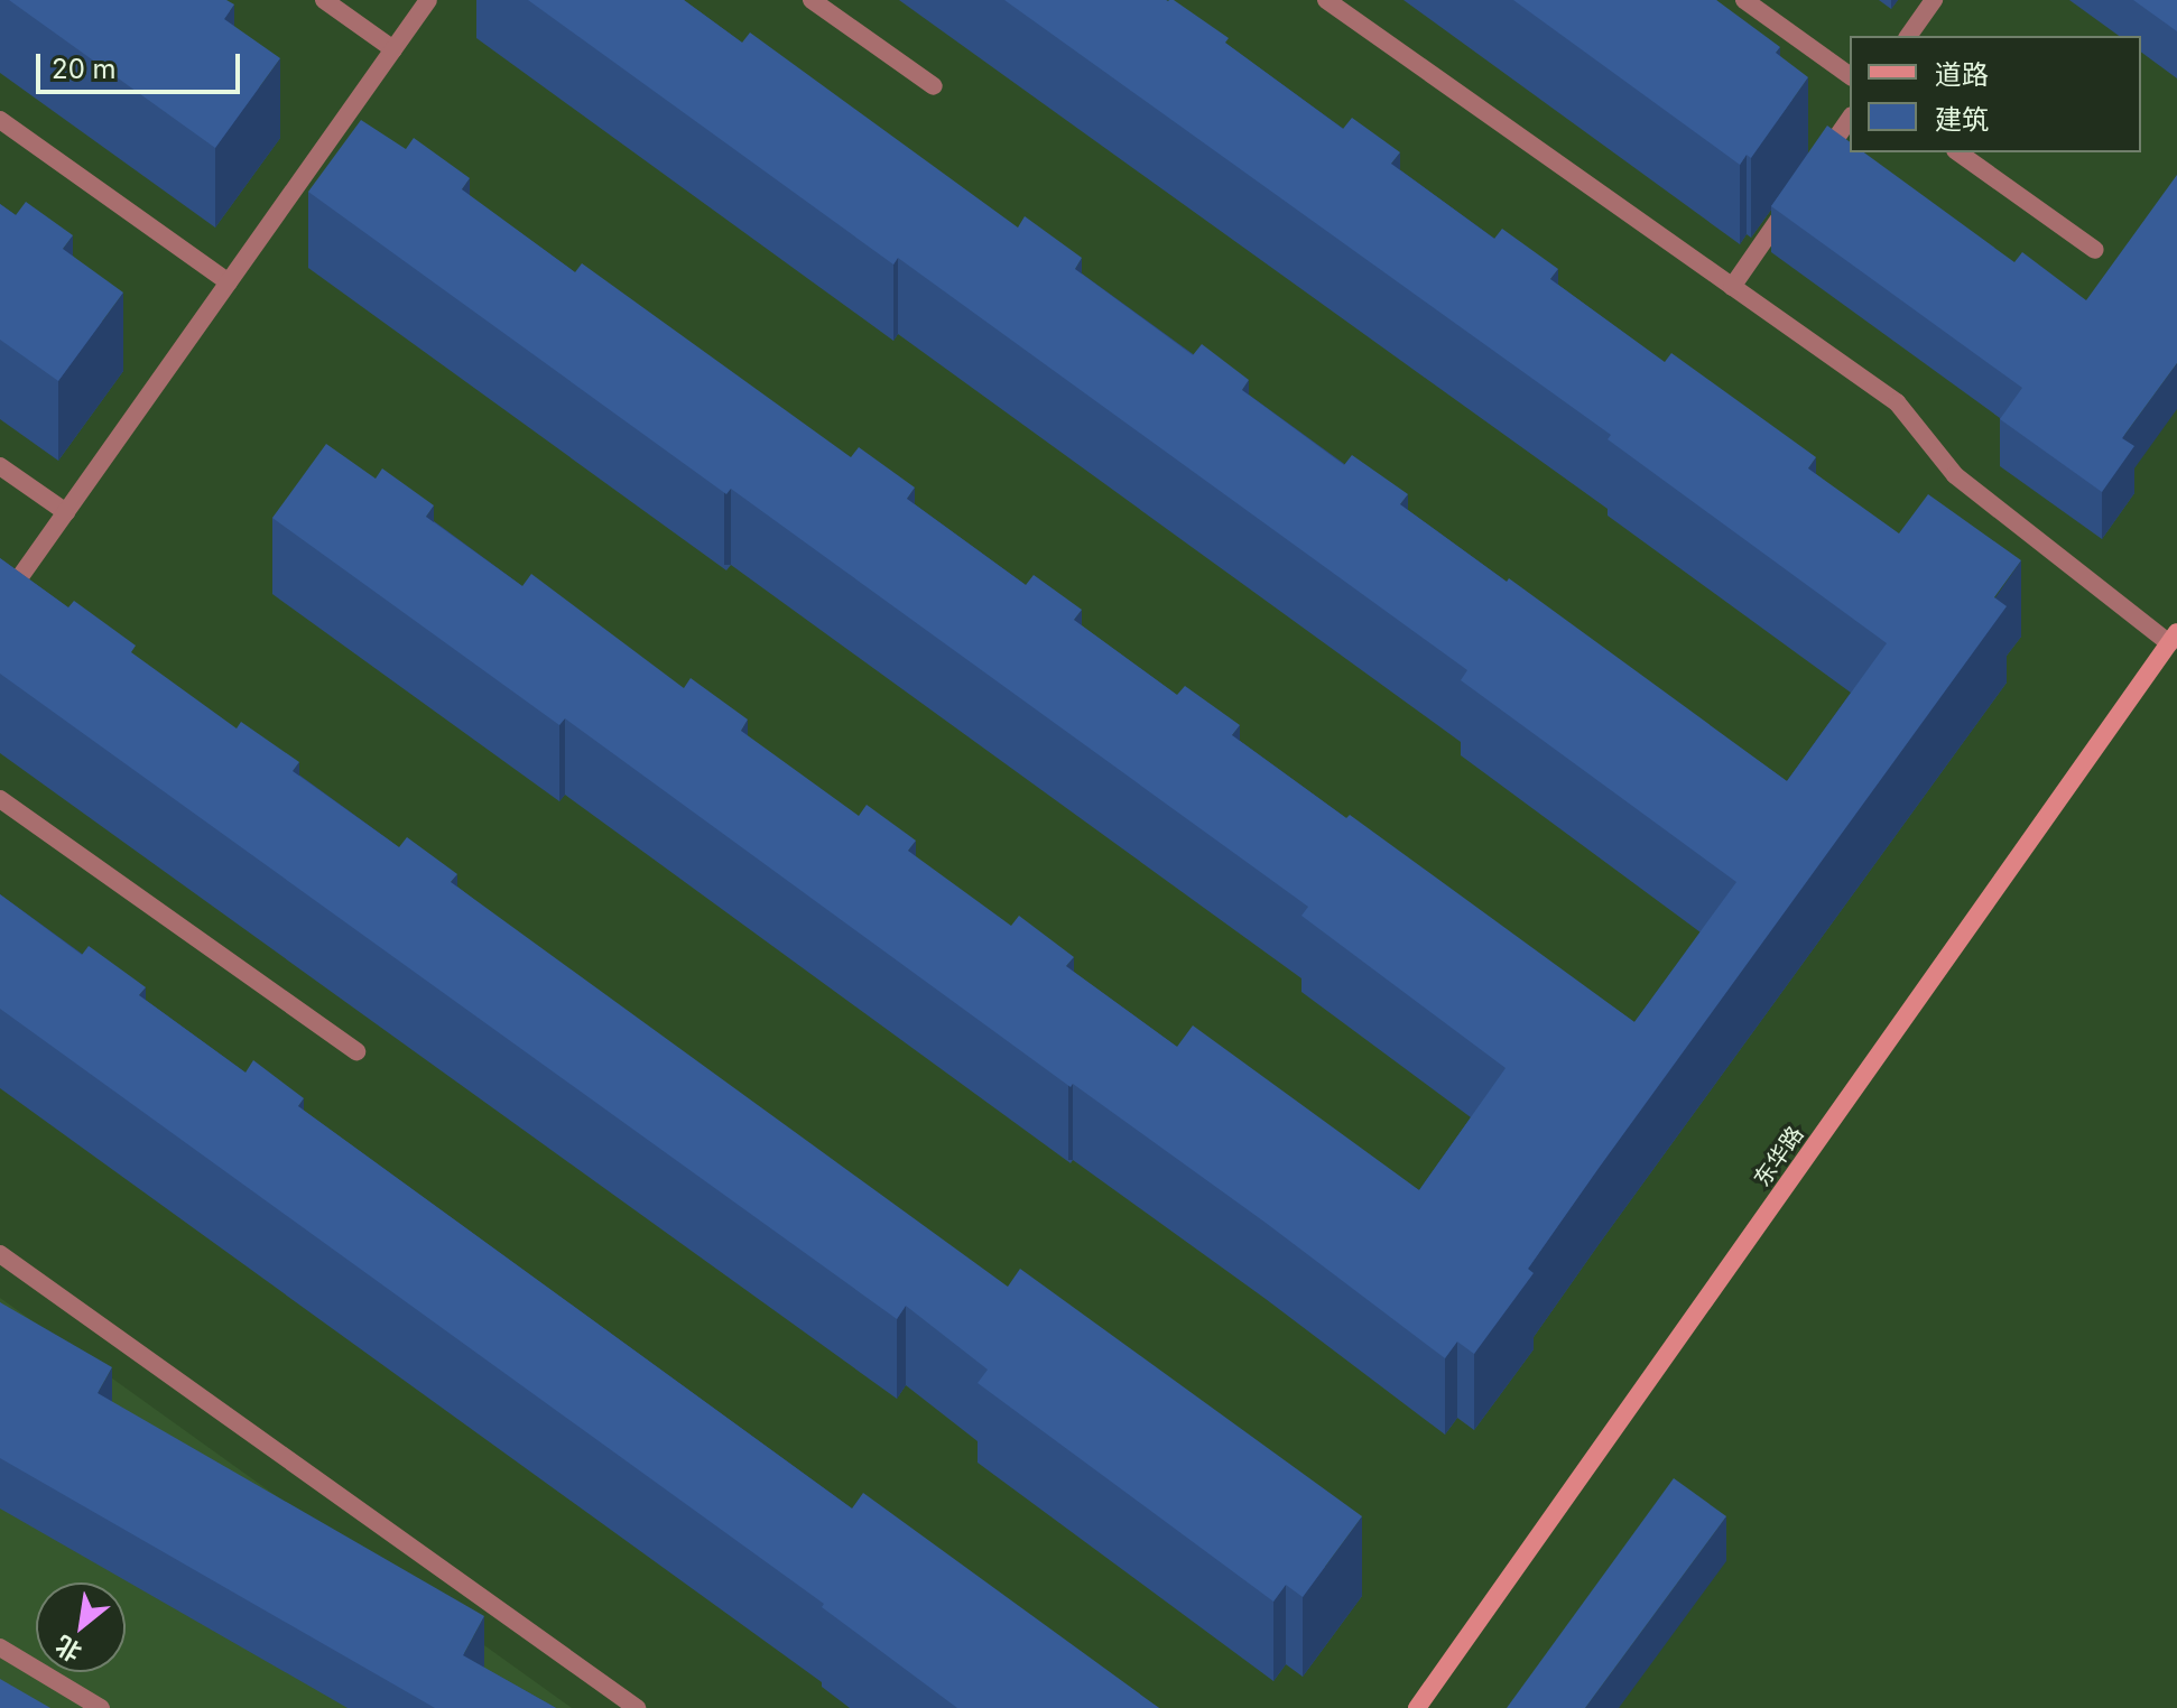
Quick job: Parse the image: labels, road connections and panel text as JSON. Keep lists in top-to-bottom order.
{
  "streets": {
    "street": ["东华路"]
  },
  "legend": ["道路", "建筑"],
  "scale_bar": "20 m",
  "north": "bottom left"
}
